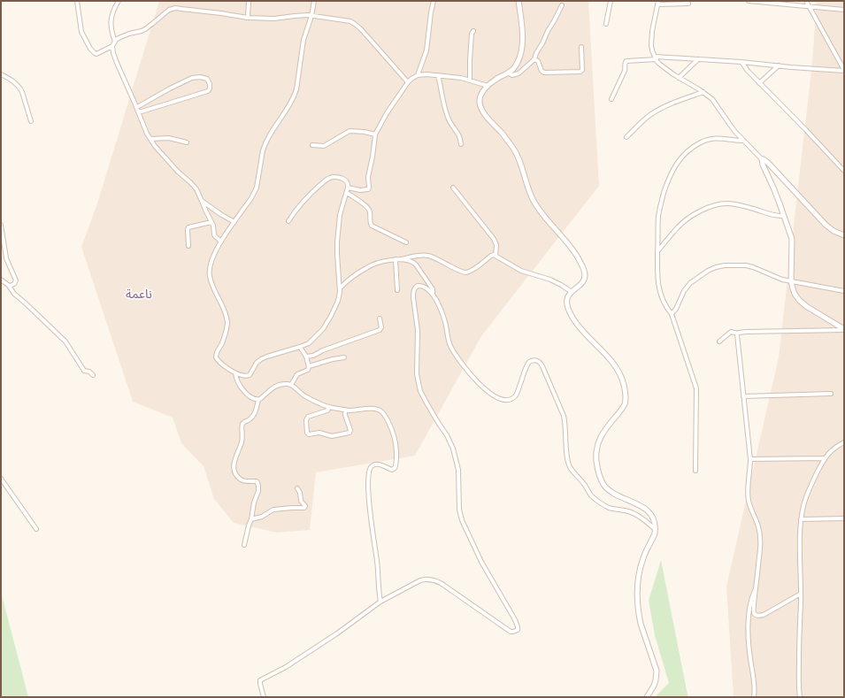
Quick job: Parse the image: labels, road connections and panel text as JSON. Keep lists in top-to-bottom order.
{
  "districts": ["ناعمة"]
}
